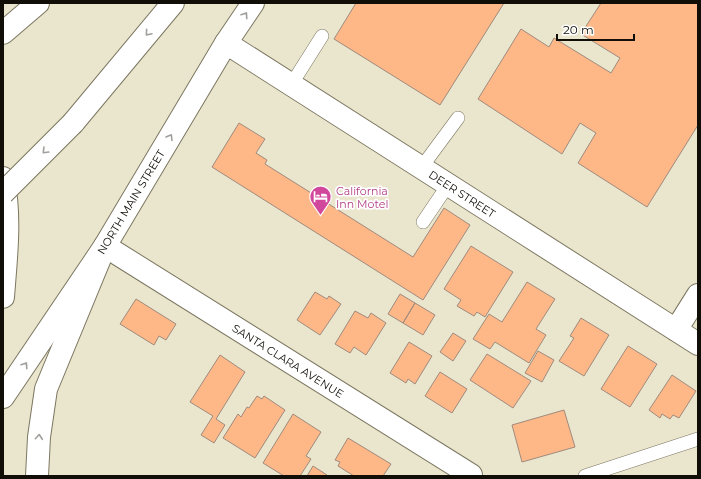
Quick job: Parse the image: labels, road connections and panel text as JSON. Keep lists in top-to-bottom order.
{
  "streets": {
    "main road": ["DEER STREET", "NORTH MAIN STREET", "SANTA CLARA AVENUE"]
  },
  "crossings": [
    ["DEER STREET", "NORTH MAIN STREET"],
    ["NORTH MAIN STREET", "SANTA CLARA AVENUE"]
  ],
  "places": {
    "hotel": ["California Inn Motel"]
  },
  "scale_bar": "20 m"
}
